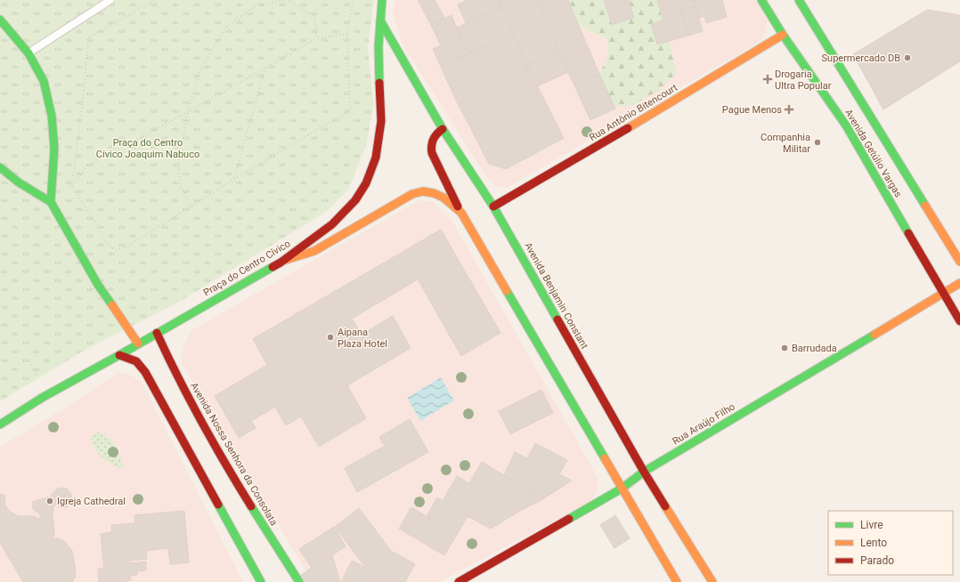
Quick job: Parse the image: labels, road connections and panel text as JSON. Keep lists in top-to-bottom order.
{
  "streets": {
    "main road": [
      "Rua Antônio Bitencourt",
      "Avenida Getúlio Vargas",
      "Praça do Centro Cívico",
      "Avenida Benjamin Constant",
      "Rua Araújo Filho",
      "Avenida Nossa Senhora da Consolata"
    ]
  },
  "crossings": [
    ["Rua Antônio Bitencourt", "Avenida Getúlio Vargas"],
    ["Rua Antônio Bitencourt", "Avenida Benjamin Constant"],
    ["Avenida Getúlio Vargas", "Rua Araújo Filho"],
    ["Praça do Centro Cívico", "Avenida Benjamin Constant"],
    ["Praça do Centro Cívico", "Avenida Nossa Senhora da Consolata"],
    ["Avenida Benjamin Constant", "Rua Araújo Filho"]
  ],
  "parks": ["Praça do Centro Cívico Joaquim Nabuco"],
  "places": {
    "other": [
      "Supermercado DB",
      "Companhia Militar",
      "Aipana Plaza Hotel",
      "Barrudada",
      "Igreja Cathedral"
    ],
    "health": ["Drogaria Ultra Popular", "Pague Menos"]
  },
  "legend": ["Livre", "Lento", "Parado"]
}
